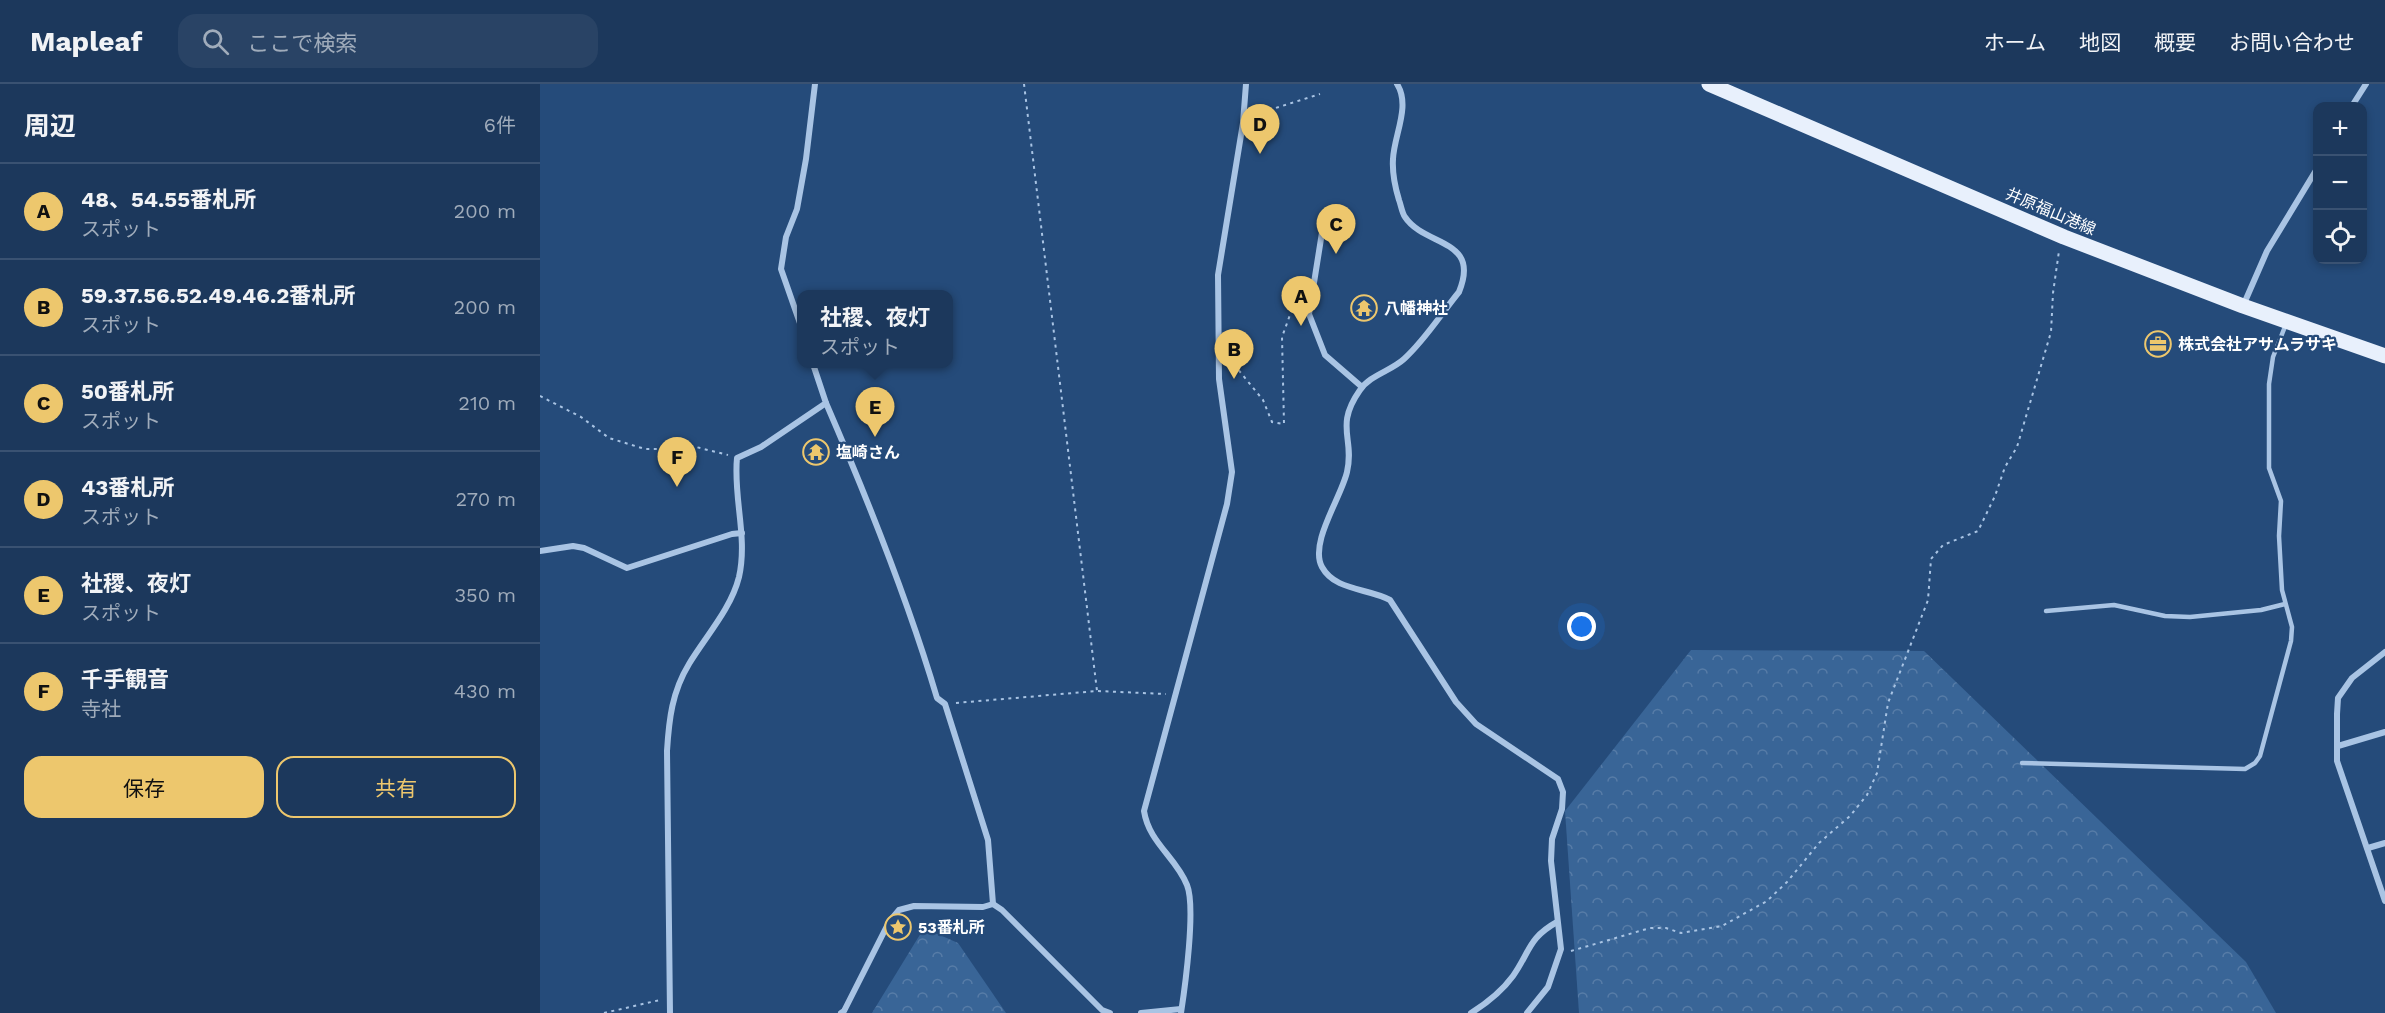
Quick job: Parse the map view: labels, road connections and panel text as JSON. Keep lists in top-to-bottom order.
{
  "streets": {
    "main road": ["井原福山港線"]
  },
  "places": {
    "temple": ["八幡神社", "塩崎さん"],
    "office": ["株式会社アサムラサキ"],
    "place": ["53番札所"]
  },
  "page": {
    "header": "Mapleaf",
    "search": "ここで検索",
    "nav": [
      "ホーム",
      "地図",
      "概要",
      "お問い合わせ"
    ],
    "heading": ["周辺", "6件"],
    "map_buttons": ["+", "−"],
    "pins": [
      "D",
      "C",
      "A",
      "B",
      "E",
      "F"
    ],
    "list": [
      {
        "mark": "A",
        "name": "48、54.55番札所",
        "note": "スポット",
        "value": "200 m"
      },
      {
        "mark": "B",
        "name": "59.37.56.52.49.46.2番札所",
        "note": "スポット",
        "value": "200 m"
      },
      {
        "mark": "C",
        "name": "50番札所",
        "note": "スポット",
        "value": "210 m"
      },
      {
        "mark": "D",
        "name": "43番札所",
        "note": "スポット",
        "value": "270 m"
      },
      {
        "mark": "E",
        "name": "社稷、夜灯",
        "note": "スポット",
        "value": "350 m"
      },
      {
        "mark": "F",
        "name": "千手観音",
        "note": "寺社",
        "value": "430 m"
      }
    ],
    "popup": ["社稷、夜灯", "スポット"],
    "buttons": ["保存", "共有"]
  }
}
